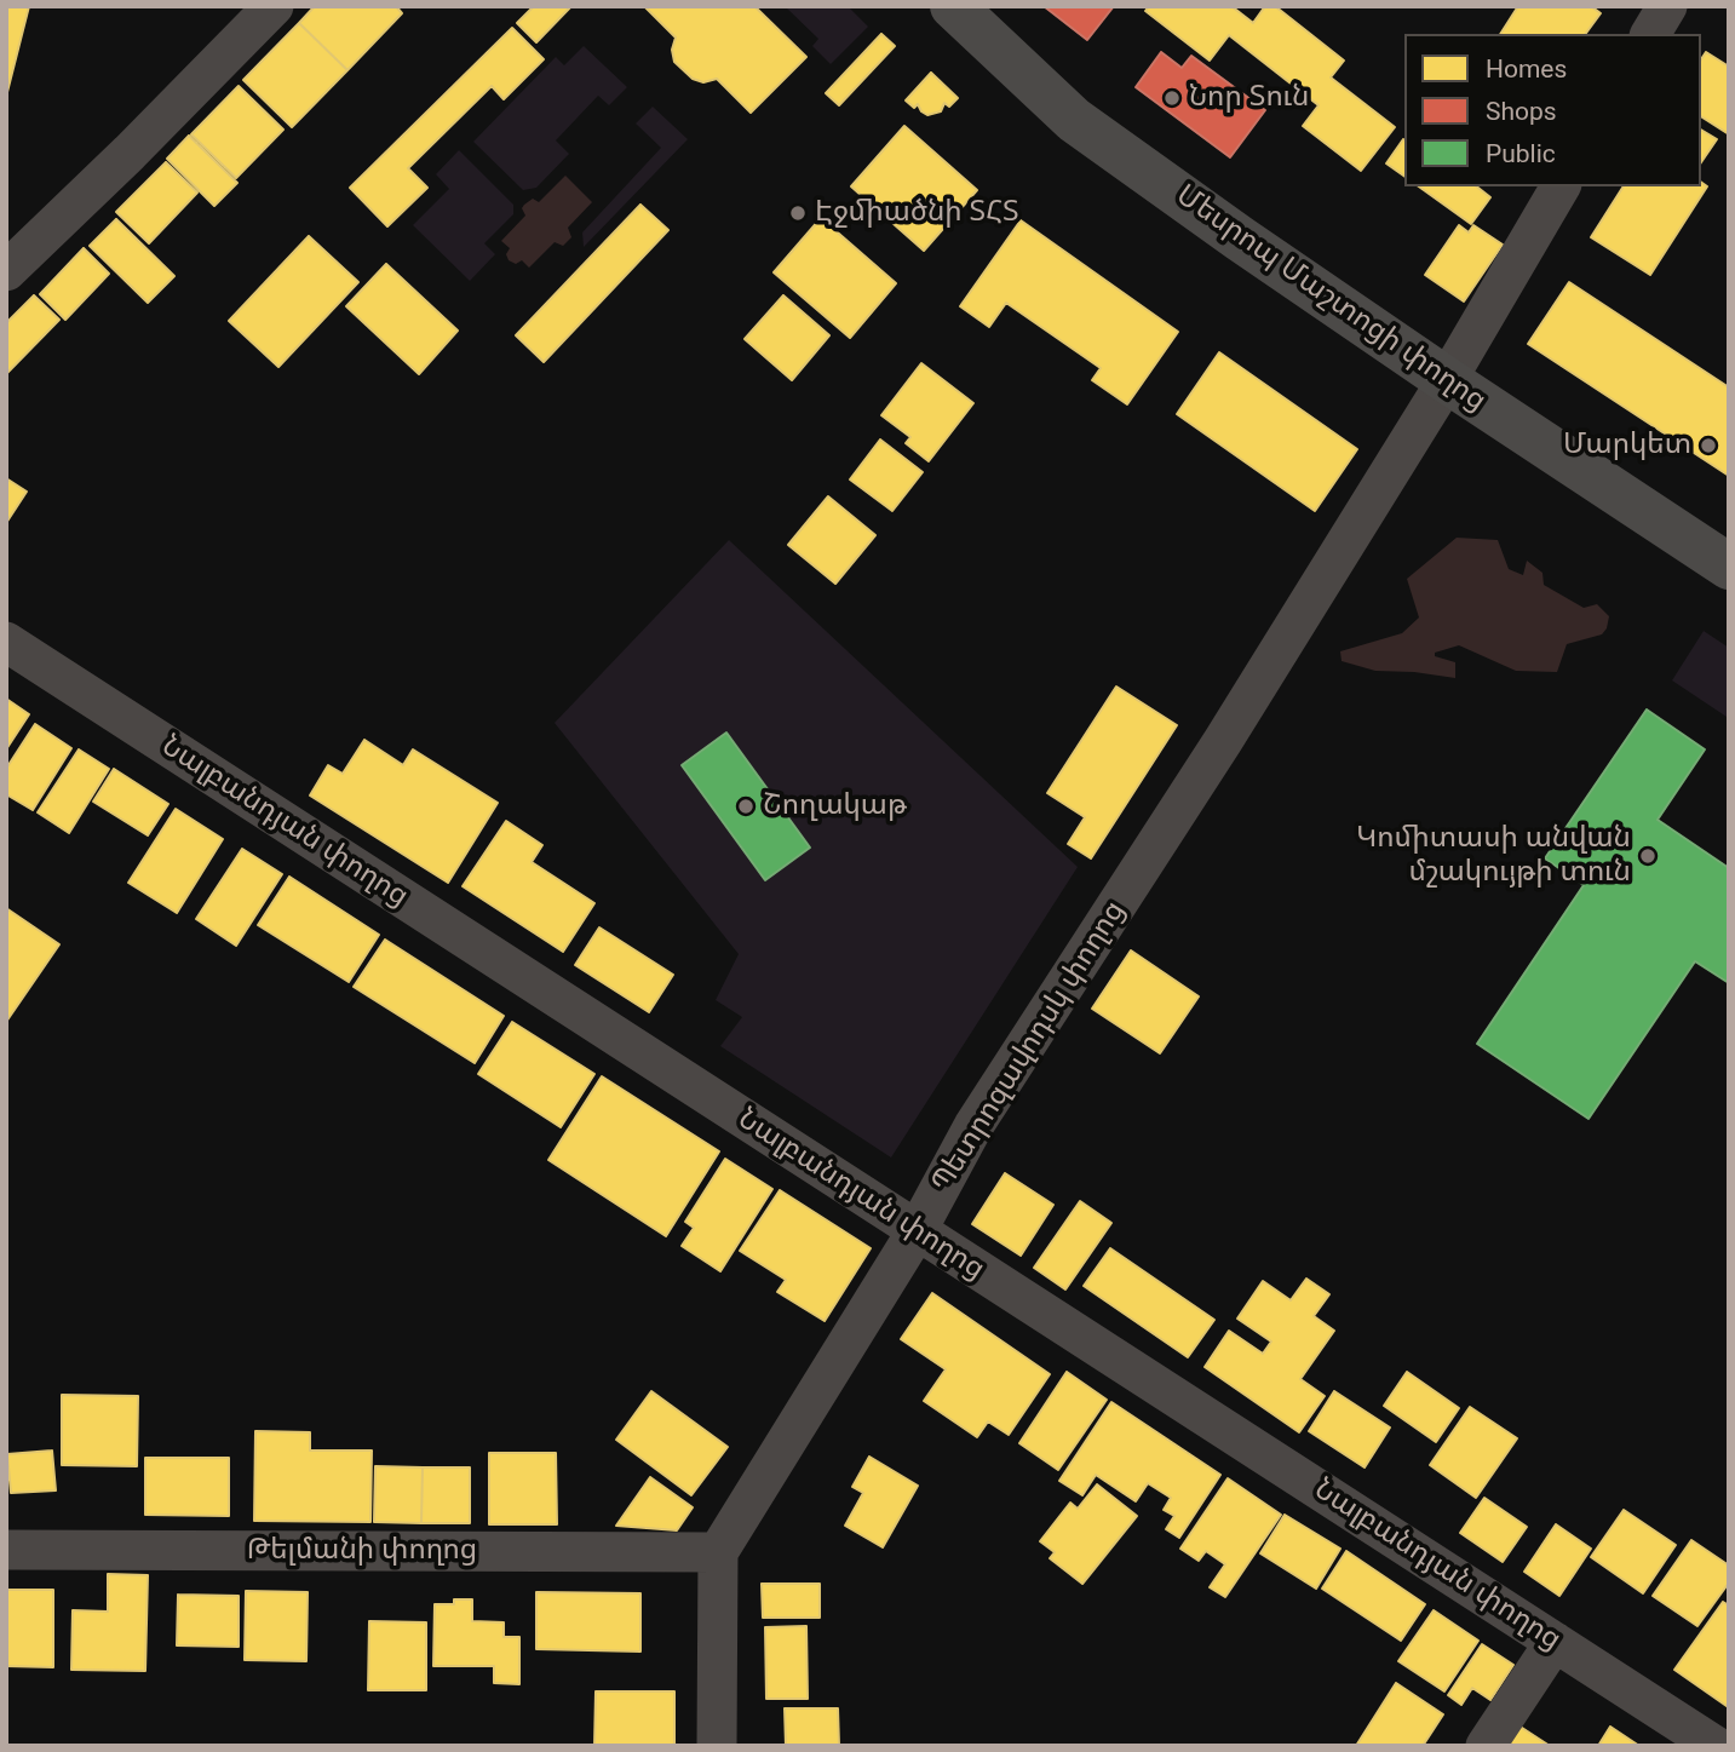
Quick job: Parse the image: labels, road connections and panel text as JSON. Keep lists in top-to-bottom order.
{
  "streets": {
    "main road": ["Մեսրոպ Մաշտոցի փողոց"],
    "street": ["Նալբանդյան փողոց", "Պետրոզավոդսկ փողոց", "Թելմանի փողոց"]
  },
  "crossings": [
    ["Մեսրոպ Մաշտոցի փողոց", "Պետրոզավոդսկ փողոց"],
    ["Նալբանդյան փողոց", "Պետրոզավոդսկ փողոց"],
    ["Պետրոզավոդսկ փողոց", "Թելմանի փողոց"]
  ],
  "places": [
    "Նոր Տուն",
    "Էջմիածնի ՏՀՏ",
    "Մարկետ",
    "Շողակաթ",
    "Կոմիտասի անվան մշակույթի տուն"
  ],
  "legend": ["Homes", "Shops", "Public"]
}
